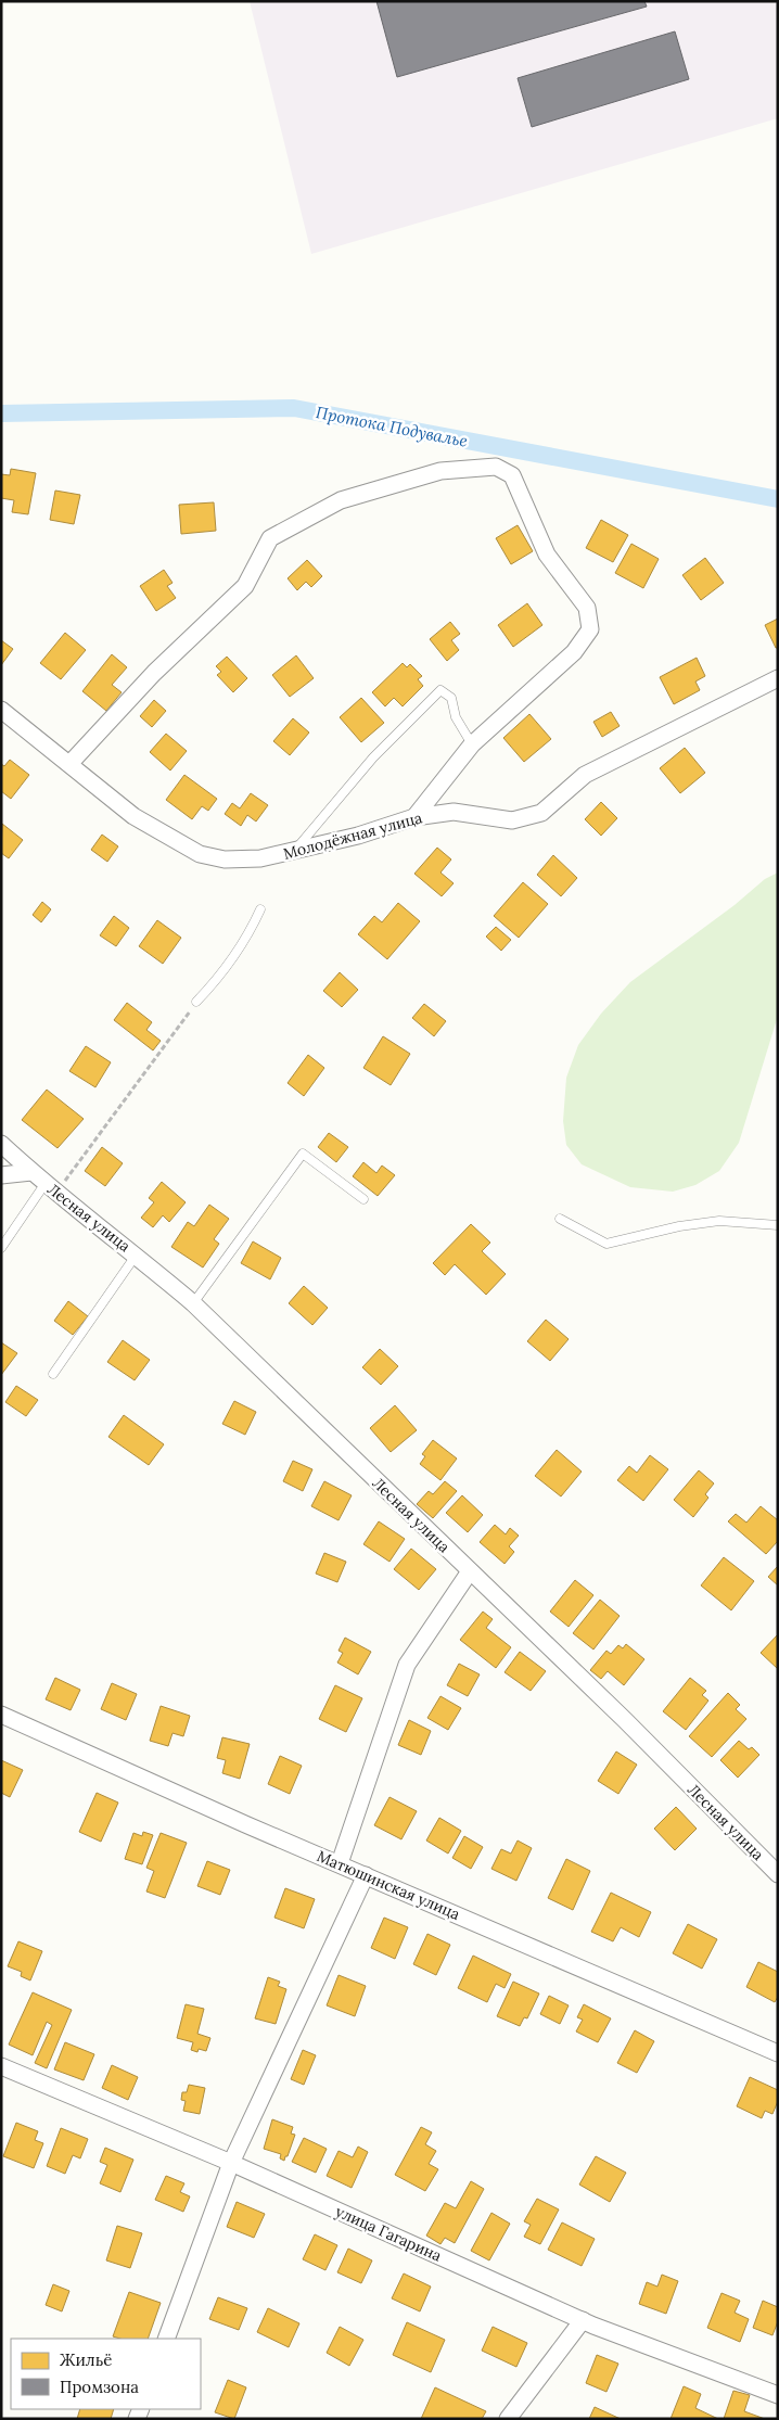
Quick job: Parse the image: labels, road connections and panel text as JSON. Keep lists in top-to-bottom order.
{
  "streets": {
    "street": [
      "Молодёжная улица",
      "Лесная улица",
      "Матюшинская улица",
      "улица Гагарина"
    ]
  },
  "water": ["Протока Подувалье"],
  "legend": ["Жильё", "Промзона"]
}
